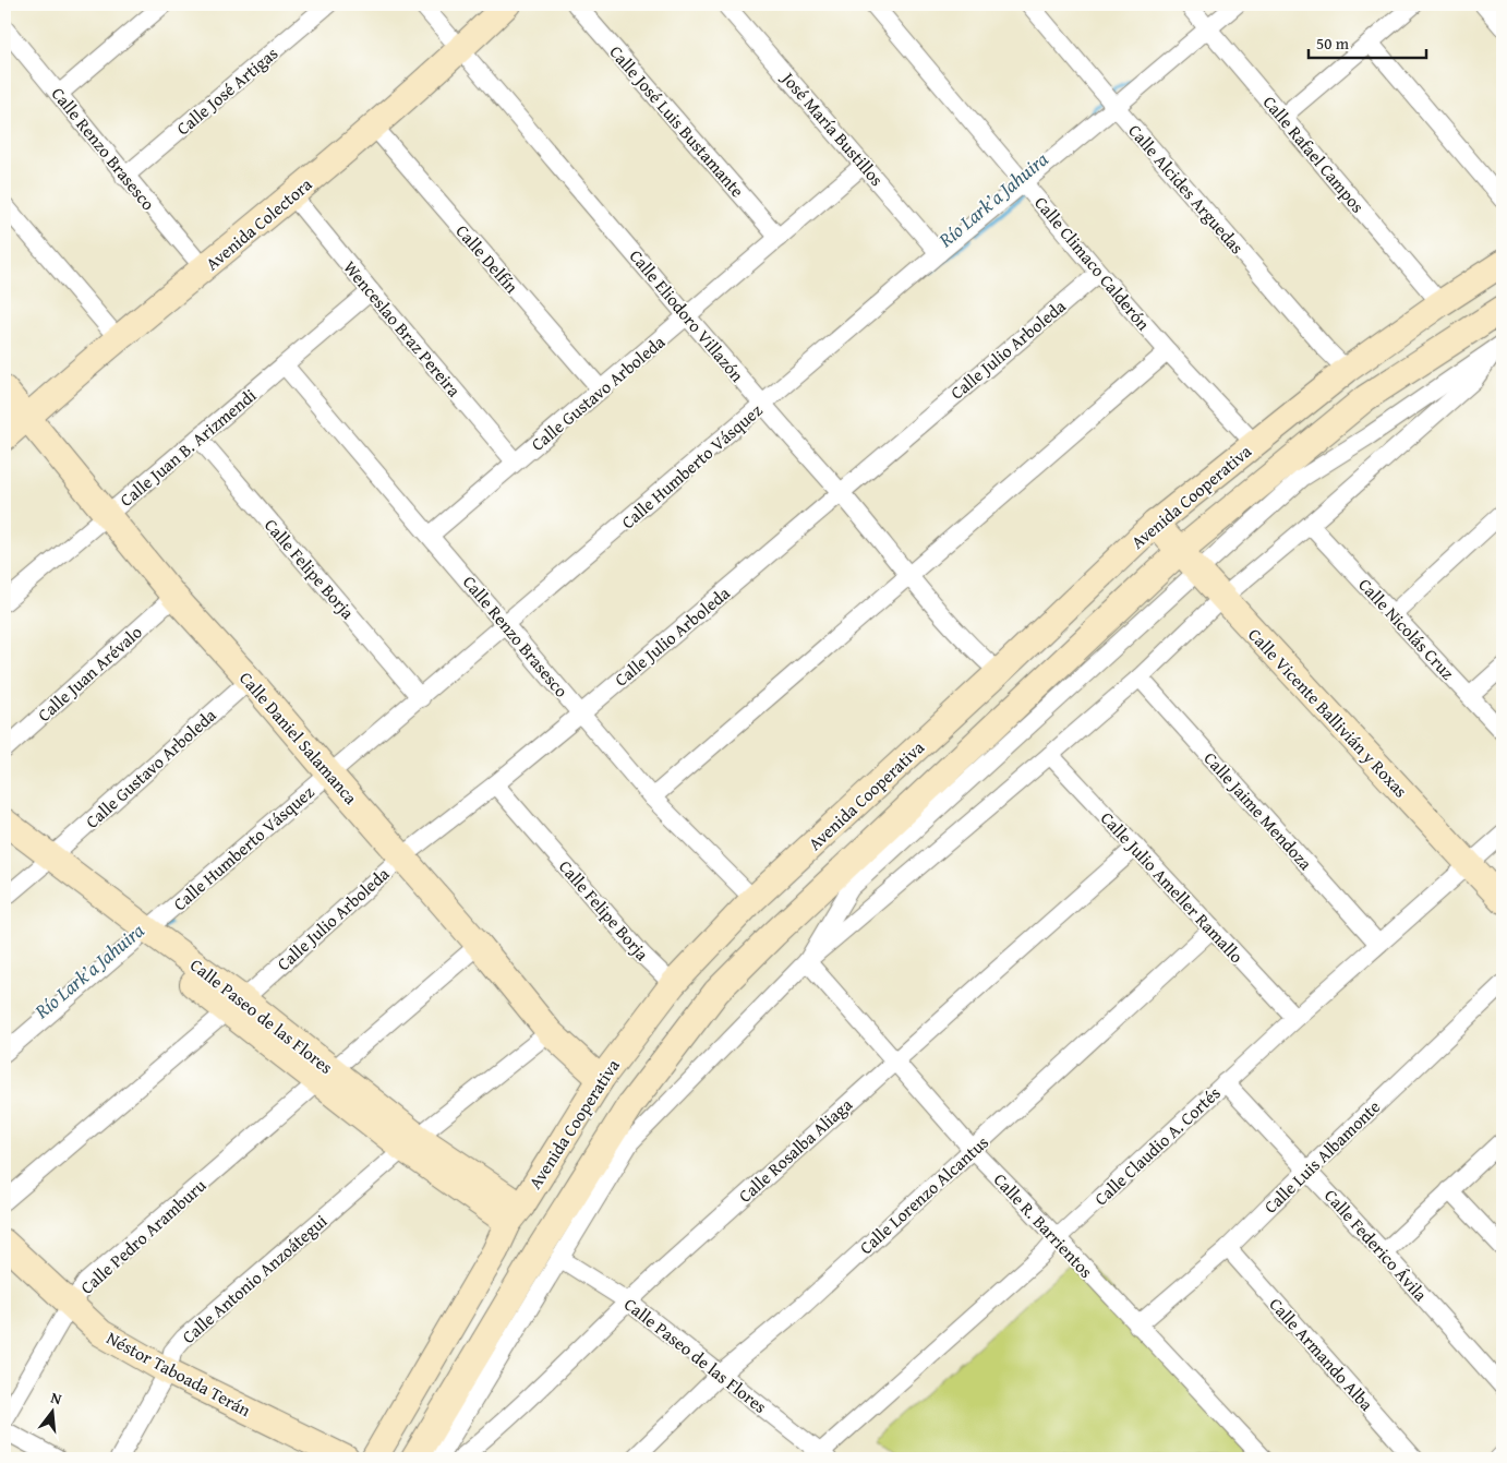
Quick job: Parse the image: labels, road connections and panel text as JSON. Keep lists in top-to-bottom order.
{
  "streets": {
    "street": [
      "Calle José Artigas",
      "Calle José Luis Bustamante",
      "José María Bustillos",
      "Calle Renzo Brasesco",
      "Calle Rafael Campos",
      "Calle Alcides Arguedas",
      "Avenida Colectora",
      "Calle Delfín",
      "Calle Climaco Calderón",
      "Calle Eliodoro Villazón",
      "Wenceslao Braz Pereira",
      "Calle Julio Arboleda",
      "Calle Gustavo Arboleda",
      "Calle Juan B. Arizmendi",
      "Calle Humberto Vásquez",
      "Avenida Cooperativa",
      "Calle Felipe Borja",
      "Calle Nicolás Cruz",
      "Calle Juan Arévalo",
      "Calle Vicente Ballivián y Roxas",
      "Calle Daniel Salamanca",
      "Calle Jaime Mendoza",
      "Calle Julio Ameller Ramallo",
      "Calle Paseo de las Flores",
      "Calle Claudio A. Cortés",
      "Calle Rosalba Aliaga",
      "Calle Luis Albamonte",
      "Calle Lorenzo Alcantus",
      "Calle R. Barrientos",
      "Calle Pedro Aramburu",
      "Calle Federico Ávila",
      "Calle Antonio Anzoátegui",
      "Calle Armando Alba",
      "Néstor Taboada Terán"
    ]
  },
  "crossings": [
    ["Calle José Artigas", "Calle Renzo Brasesco"],
    ["Calle José Luis Bustamante", "Calle Gustavo Arboleda"],
    ["José María Bustillos", "Calle Gustavo Arboleda"],
    ["José María Bustillos", "Calle Humberto Vásquez"],
    ["Calle Renzo Brasesco", "Avenida Colectora"],
    ["Calle Renzo Brasesco", "Calle Julio Arboleda"],
    ["Calle Renzo Brasesco", "Calle Gustavo Arboleda"],
    ["Calle Renzo Brasesco", "Calle Juan B. Arizmendi"],
    ["Calle Renzo Brasesco", "Calle Humberto Vásquez"],
    ["Calle Renzo Brasesco", "Avenida Cooperativa"],
    ["Calle Rafael Campos", "Calle Humberto Vásquez"],
    ["Calle Rafael Campos", "Avenida Cooperativa"],
    ["Calle Alcides Arguedas", "Calle Humberto Vásquez"],
    ["Calle Alcides Arguedas", "Avenida Cooperativa"],
    ["Avenida Colectora", "Calle Delfín"],
    ["Avenida Colectora", "Calle Eliodoro Villazón"],
    ["Avenida Colectora", "Wenceslao Braz Pereira"],
    ["Avenida Colectora", "Calle Daniel Salamanca"],
    ["Calle Delfín", "Calle Gustavo Arboleda"],
    ["Calle Climaco Calderón", "Calle Julio Arboleda"],
    ["Calle Climaco Calderón", "Calle Humberto Vásquez"],
    ["Calle Climaco Calderón", "Avenida Cooperativa"],
    ["Calle Eliodoro Villazón", "Calle Julio Arboleda"],
    ["Calle Eliodoro Villazón", "Calle Gustavo Arboleda"],
    ["Calle Eliodoro Villazón", "Calle Humberto Vásquez"],
    ["Calle Eliodoro Villazón", "Avenida Cooperativa"],
    ["Wenceslao Braz Pereira", "Calle Gustavo Arboleda"],
    ["Wenceslao Braz Pereira", "Calle Juan B. Arizmendi"],
    ["Calle Julio Arboleda", "Calle Felipe Borja"],
    ["Calle Julio Arboleda", "Calle Daniel Salamanca"],
    ["Calle Julio Arboleda", "Calle Paseo de las Flores"],
    ["Calle Gustavo Arboleda", "Calle Daniel Salamanca"],
    ["Calle Gustavo Arboleda", "Calle Paseo de las Flores"],
    ["Calle Juan B. Arizmendi", "Calle Felipe Borja"],
    ["Calle Juan B. Arizmendi", "Calle Daniel Salamanca"],
    ["Calle Humberto Vásquez", "Calle Felipe Borja"],
    ["Calle Humberto Vásquez", "Calle Daniel Salamanca"],
    ["Calle Humberto Vásquez", "Calle Paseo de las Flores"],
    ["Avenida Cooperativa", "Calle Felipe Borja"],
    ["Avenida Cooperativa", "Calle Vicente Ballivián y Roxas"],
    ["Avenida Cooperativa", "Calle Daniel Salamanca"],
    ["Avenida Cooperativa", "Calle Paseo de las Flores"],
    ["Calle Juan Arévalo", "Calle Daniel Salamanca"],
    ["Calle Vicente Ballivián y Roxas", "Calle Claudio A. Cortés"],
    ["Calle Daniel Salamanca", "Calle Pedro Aramburu"],
    ["Calle Daniel Salamanca", "Calle Antonio Anzoátegui"],
    ["Calle Jaime Mendoza", "Calle Claudio A. Cortés"],
    ["Calle Julio Ameller Ramallo", "Calle Claudio A. Cortés"],
    ["Calle Julio Ameller Ramallo", "Calle Rosalba Aliaga"],
    ["Calle Julio Ameller Ramallo", "Calle Lorenzo Alcantus"],
    ["Calle Paseo de las Flores", "Calle Claudio A. Cortés"],
    ["Calle Paseo de las Flores", "Calle Rosalba Aliaga"],
    ["Calle Paseo de las Flores", "Calle Lorenzo Alcantus"],
    ["Calle Paseo de las Flores", "Calle Pedro Aramburu"],
    ["Calle Paseo de las Flores", "Calle Antonio Anzoátegui"],
    ["Calle Claudio A. Cortés", "Calle R. Barrientos"],
    ["Calle Claudio A. Cortés", "Calle Federico Ávila"],
    ["Calle Rosalba Aliaga", "Calle R. Barrientos"],
    ["Calle Luis Albamonte", "Calle R. Barrientos"],
    ["Calle Luis Albamonte", "Calle Federico Ávila"],
    ["Calle Luis Albamonte", "Calle Armando Alba"],
    ["Calle Lorenzo Alcantus", "Calle R. Barrientos"],
    ["Calle Pedro Aramburu", "Néstor Taboada Terán"],
    ["Calle Antonio Anzoátegui", "Néstor Taboada Terán"]
  ],
  "water": ["Río Lark’a Jahuira"],
  "scale_bar": "50 m",
  "north": "top"
}
